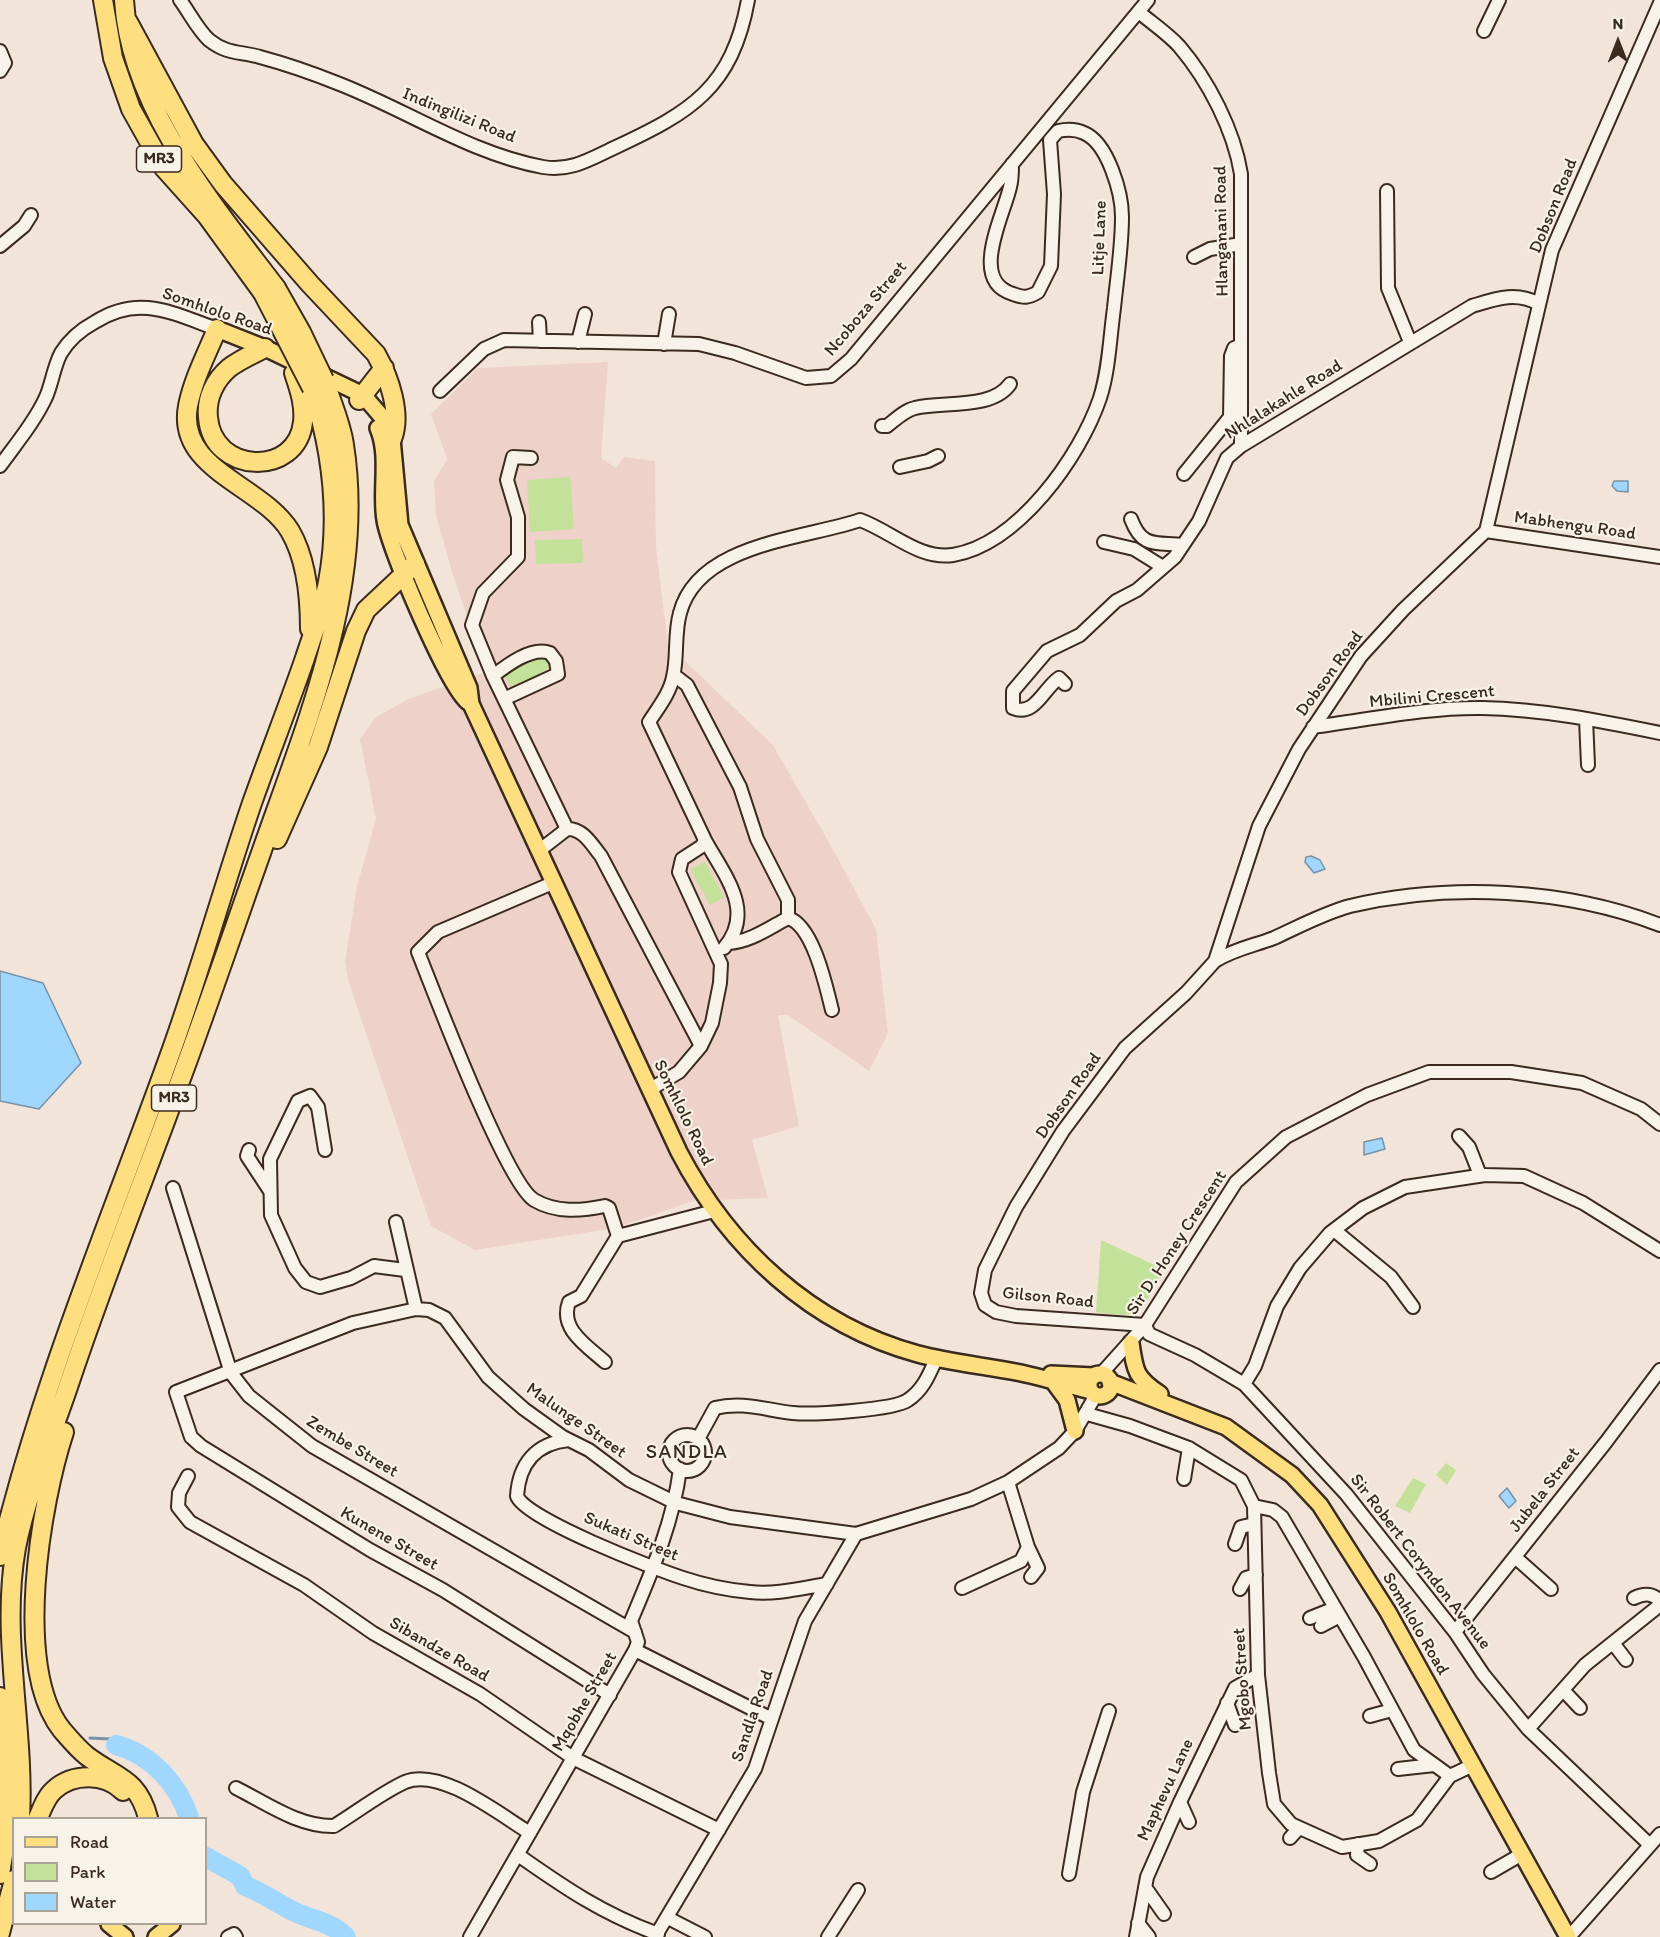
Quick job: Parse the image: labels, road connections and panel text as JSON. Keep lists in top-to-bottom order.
{
  "streets": {
    "highway": ["MR3"],
    "main road": ["Somhlolo Road"],
    "street": [
      "Indingilizi Road",
      "Dobson Road",
      "Hlanganani Road",
      "Litje Lane",
      "Ncoboza Street",
      "Nhlalakahle Road",
      "Mabhengu Road",
      "Mbilini Crescent",
      "Sir D. Honey Crescent",
      "Gilson Road",
      "Malunge Street",
      "Zembe Street",
      "Jubela Street",
      "Sukati Street",
      "Kunene Street",
      "Sir Robert Coryndon Avenue",
      "Sibandze Road",
      "Mgobo Street",
      "Mqobhe Street",
      "Sandla Road",
      "Maphevu Lane"
    ]
  },
  "crossings": [
    ["Dobson Road", "Nhlalakahle Road"],
    ["Dobson Road", "Mabhengu Road"],
    ["Dobson Road", "Mbilini Crescent"],
    ["Dobson Road", "Gilson Road"],
    ["Hlanganani Road", "Ncoboza Street"],
    ["Hlanganani Road", "Nhlalakahle Road"],
    ["Litje Lane", "Ncoboza Street"],
    ["Somhlolo Road", "Sir D. Honey Crescent"],
    ["Somhlolo Road", "Malunge Street"],
    ["Somhlolo Road", "Mgobo Street"],
    ["Sir D. Honey Crescent", "Gilson Road"],
    ["Sir D. Honey Crescent", "Malunge Street"],
    ["Sir D. Honey Crescent", "Sir Robert Coryndon Avenue"],
    ["Gilson Road", "Sir Robert Coryndon Avenue"],
    ["Malunge Street", "Zembe Street"],
    ["Malunge Street", "Sukati Street"],
    ["Malunge Street", "Kunene Street"],
    ["Malunge Street", "Mgobo Street"],
    ["Malunge Street", "Mqobhe Street"],
    ["Malunge Street", "Sandla Road"],
    ["Zembe Street", "Mqobhe Street"],
    ["Jubela Street", "Sir Robert Coryndon Avenue"],
    ["Sukati Street", "Mqobhe Street"],
    ["Sukati Street", "Sandla Road"],
    ["Kunene Street", "Mqobhe Street"],
    ["Sibandze Road", "Mqobhe Street"],
    ["Sibandze Road", "Sandla Road"],
    ["Mgobo Street", "Maphevu Lane"]
  ],
  "districts": ["SANDLA"],
  "legend": ["Road", "Park", "Water"],
  "north": "top"
}
